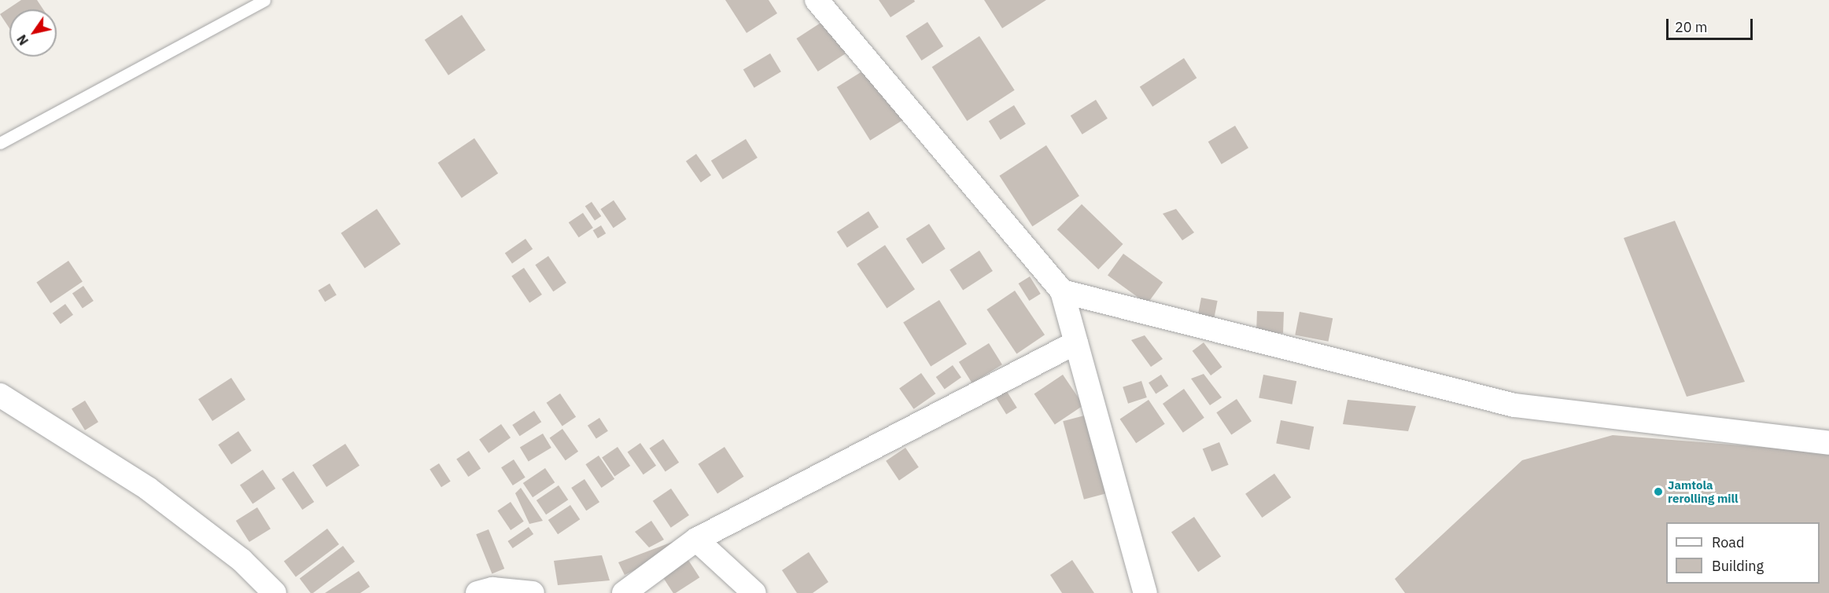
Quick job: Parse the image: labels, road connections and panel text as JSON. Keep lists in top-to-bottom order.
{
  "places": ["Jamtola rerolling mill"],
  "legend": ["Road", "Building"],
  "scale_bar": "20 m",
  "north": "bottom left"
}
